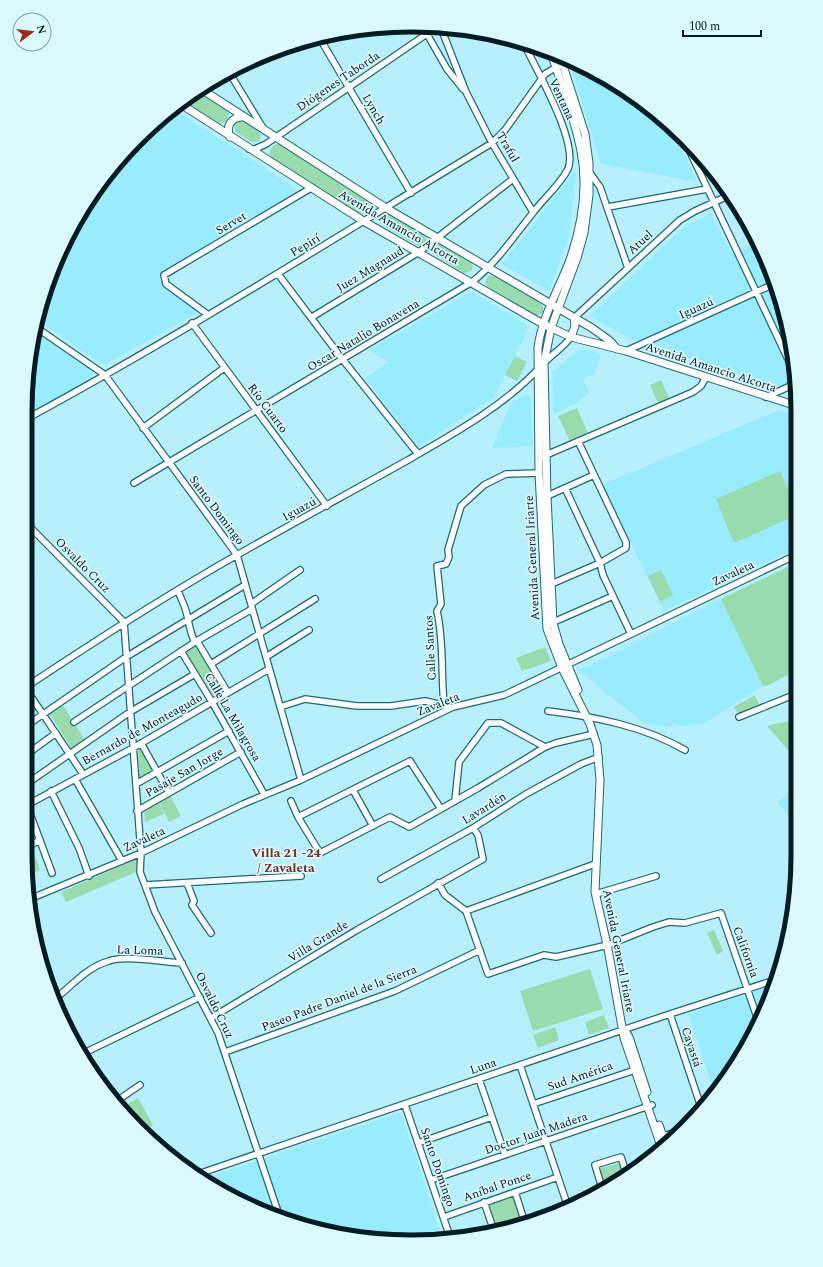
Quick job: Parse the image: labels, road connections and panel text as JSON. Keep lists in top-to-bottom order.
{
  "streets": {
    "main road": ["Avenida Amancio Alcorta", "Avenida General Iriarte"],
    "street": [
      "Diógenes Taborda",
      "Ventana",
      "Lynch",
      "Traful",
      "Servet",
      "Atuel",
      "Pepirí",
      "Juez Magnaud",
      "Iguazú",
      "Oscar Natalio Bonavena",
      "Río Cuarto",
      "Santo Domingo",
      "Osvaldo Cruz",
      "Zavaleta",
      "Calle Santos",
      "Calle La Milagrosa",
      "Bernardo de Monteagudo",
      "Pasaje San Jorge",
      "Lavardén",
      "Villa Grande",
      "La Loma",
      "California",
      "Paseo Padre Daniel de la Sierra",
      "Cayastá",
      "Luna",
      "Sud América",
      "Doctor Juan Madera",
      "Aníbal Ponce"
    ]
  },
  "crossings": [
    ["Diógenes Taborda", "Lynch"],
    ["Diógenes Taborda", "Traful"],
    ["Diógenes Taborda", "Avenida Amancio Alcorta"],
    ["Ventana", "Pepirí"],
    ["Ventana", "Oscar Natalio Bonavena"],
    ["Lynch", "Pepirí"],
    ["Traful", "Pepirí"],
    ["Traful", "Juez Magnaud"],
    ["Traful", "Oscar Natalio Bonavena"],
    ["Servet", "Avenida Amancio Alcorta"],
    ["Servet", "Pepirí"],
    ["Avenida Amancio Alcorta", "Atuel"],
    ["Avenida Amancio Alcorta", "Pepirí"],
    ["Avenida Amancio Alcorta", "Juez Magnaud"],
    ["Avenida Amancio Alcorta", "Iguazú"],
    ["Avenida Amancio Alcorta", "Oscar Natalio Bonavena"],
    ["Avenida Amancio Alcorta", "Avenida General Iriarte"],
    ["Pepirí", "Río Cuarto"],
    ["Pepirí", "Santo Domingo"],
    ["Iguazú", "Río Cuarto"],
    ["Iguazú", "Santo Domingo"],
    ["Iguazú", "Avenida General Iriarte"],
    ["Iguazú", "Osvaldo Cruz"],
    ["Oscar Natalio Bonavena", "Río Cuarto"],
    ["Oscar Natalio Bonavena", "Santo Domingo"],
    ["Santo Domingo", "Zavaleta"],
    ["Santo Domingo", "Bernardo de Monteagudo"],
    ["Santo Domingo", "Luna"],
    ["Santo Domingo", "Doctor Juan Madera"],
    ["Santo Domingo", "Aníbal Ponce"],
    ["Avenida General Iriarte", "Zavaleta"],
    ["Avenida General Iriarte", "Calle Santos"],
    ["Avenida General Iriarte", "Lavardén"],
    ["Avenida General Iriarte", "California"],
    ["Avenida General Iriarte", "Luna"],
    ["Avenida General Iriarte", "Sud América"],
    ["Avenida General Iriarte", "Doctor Juan Madera"],
    ["Osvaldo Cruz", "Zavaleta"],
    ["Osvaldo Cruz", "Villa Grande"],
    ["Osvaldo Cruz", "La Loma"],
    ["Osvaldo Cruz", "Paseo Padre Daniel de la Sierra"],
    ["Osvaldo Cruz", "Luna"],
    ["Zavaleta", "Calle La Milagrosa"],
    ["Calle La Milagrosa", "Bernardo de Monteagudo"],
    ["Calle La Milagrosa", "Pasaje San Jorge"],
    ["Lavardén", "Villa Grande"],
    ["California", "Luna"],
    ["Cayastá", "Luna"]
  ],
  "districts": ["Villa 21 -24 / Zavaleta"],
  "scale_bar": "100 m",
  "north": "right"
}
